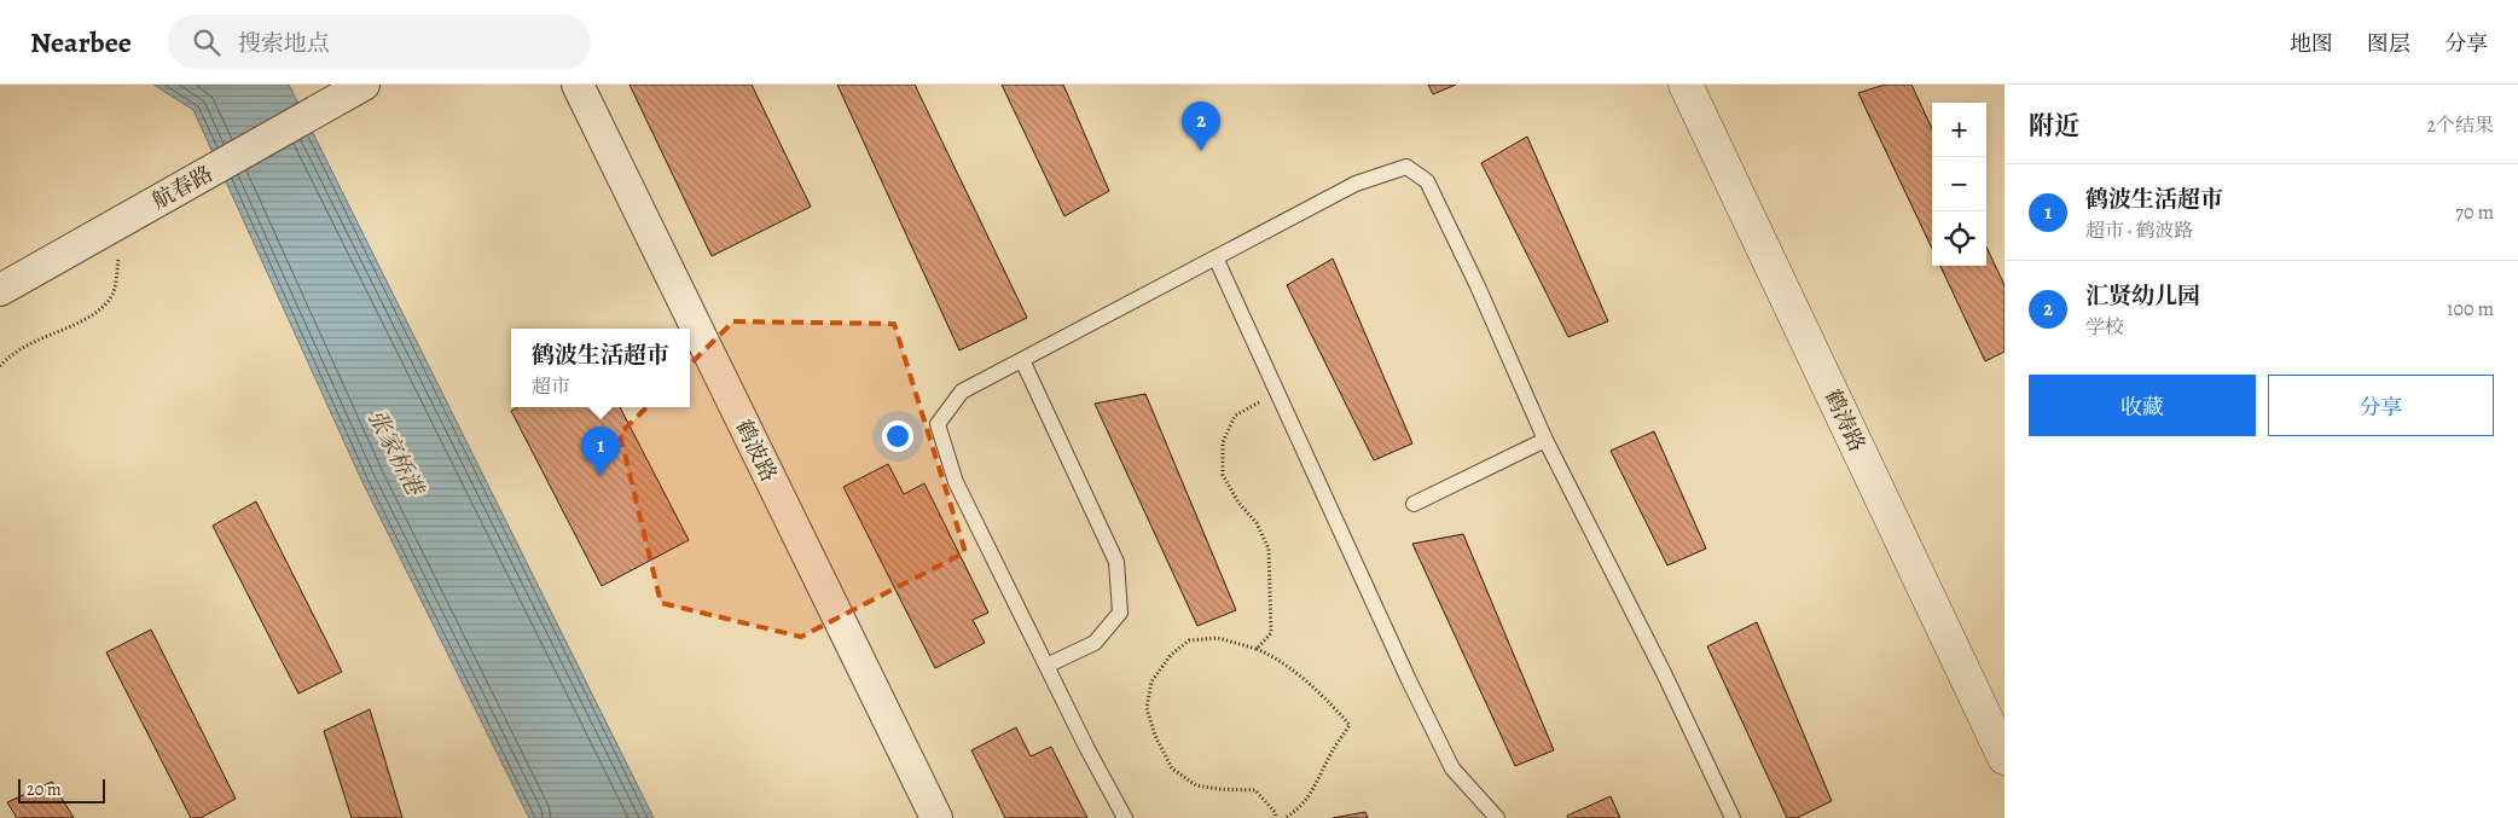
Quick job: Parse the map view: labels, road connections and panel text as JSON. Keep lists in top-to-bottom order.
{
  "streets": {
    "street": ["航春路", "鹤涛路", "鹤波路"]
  },
  "water": ["张家桥港"],
  "scale_bar": "20 m",
  "page": {
    "header": "Nearbee",
    "search": "搜索地点",
    "nav": ["地图", "图层", "分享"],
    "heading": ["附近", "2个结果"],
    "pins": ["2", "1"],
    "map_buttons": ["+", "−"],
    "list": [
      {
        "mark": "1",
        "name": "鹤波生活超市",
        "note": "超市 · 鹤波路",
        "value": "70 m"
      },
      {
        "mark": "2",
        "name": "汇贤幼儿园",
        "note": "学校",
        "value": "100 m"
      }
    ],
    "popup": ["鹤波生活超市", "超市"],
    "buttons": ["收藏", "分享"],
    "scale": "20 m"
  }
}
